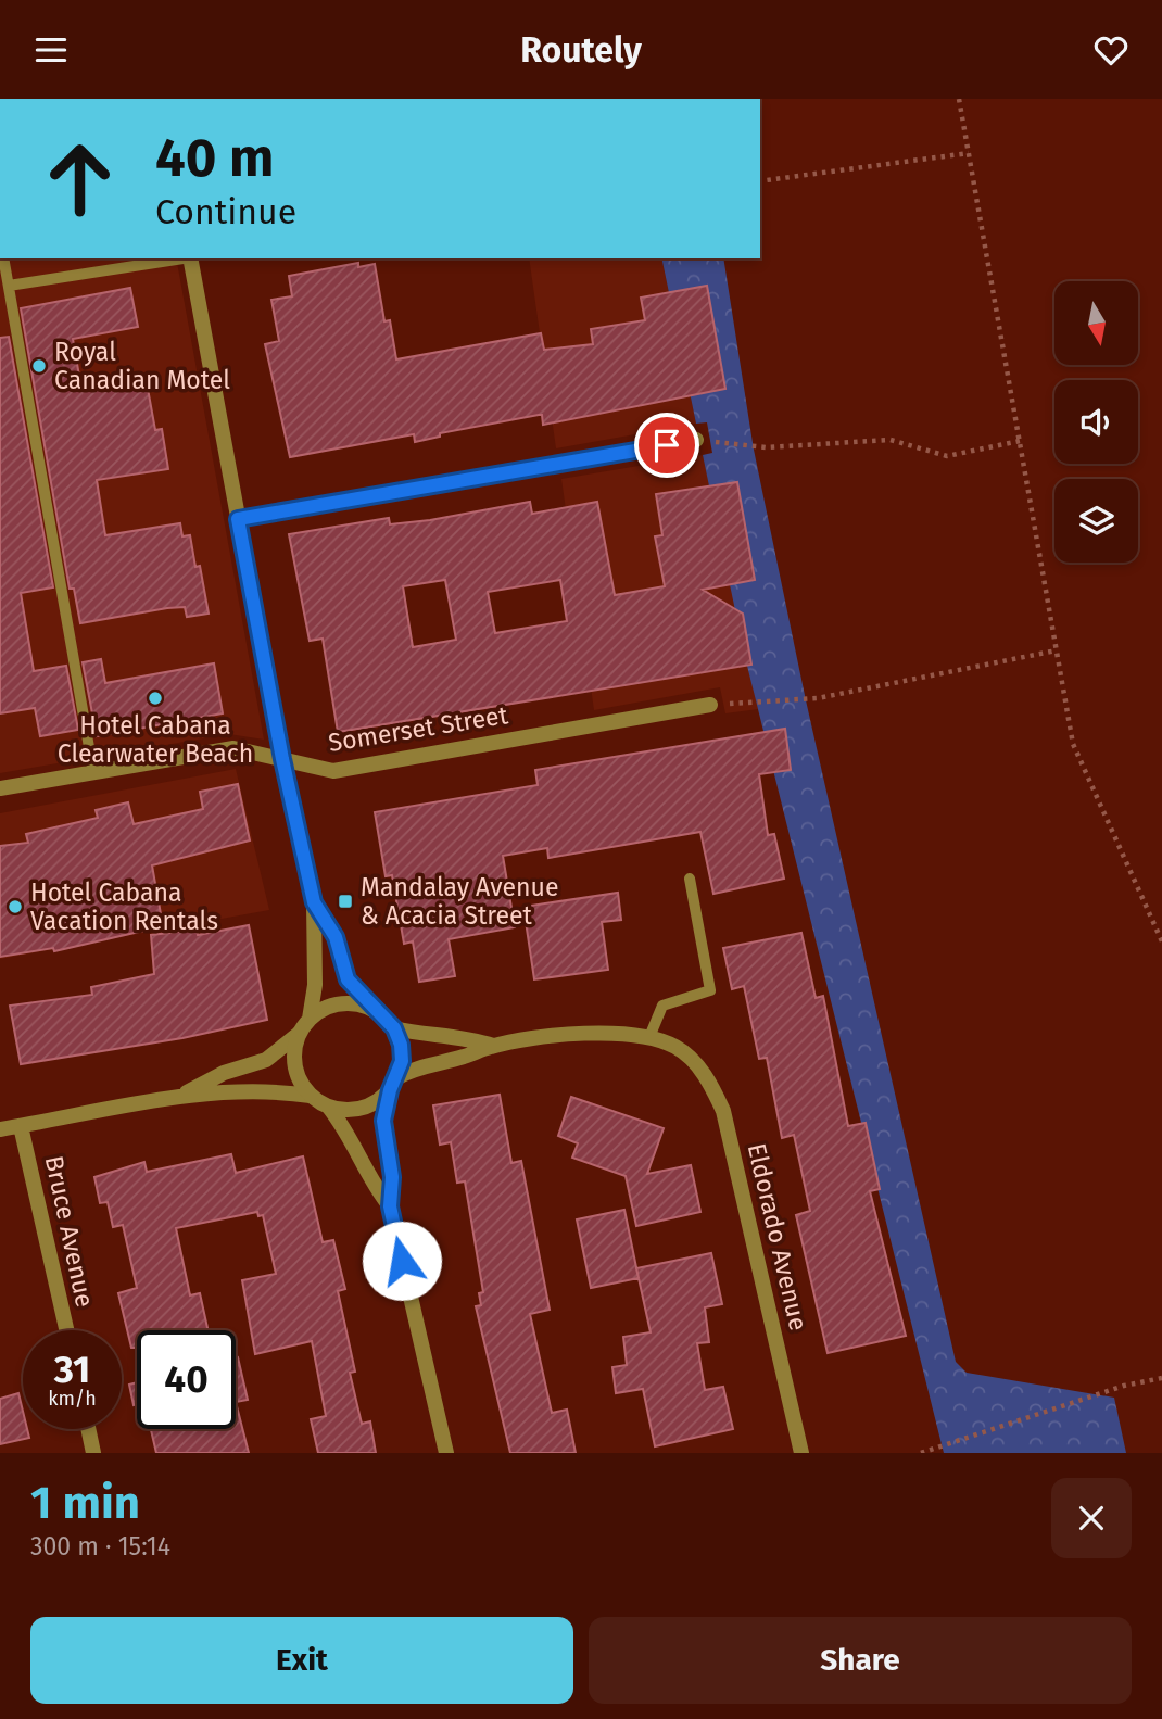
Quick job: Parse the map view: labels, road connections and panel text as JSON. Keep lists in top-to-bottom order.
{
  "streets": {
    "street": ["Somerset Street", "Bruce Avenue", "Eldorado Avenue"]
  },
  "places": {
    "other": ["Royal Canadian Motel", "Hotel Cabana Clearwater Beach", "Hotel Cabana Vacation Rentals"],
    "transit": ["Mandalay Avenue & Acacia Street"]
  },
  "north": "bottom",
  "page": {
    "header": "Routely",
    "turn": ["40 m", "Continue"],
    "speed": "31 km/h",
    "limit": "40",
    "heading": ["1 min", "300 m · 15:14"],
    "buttons": ["Exit", "Share"]
  }
}
